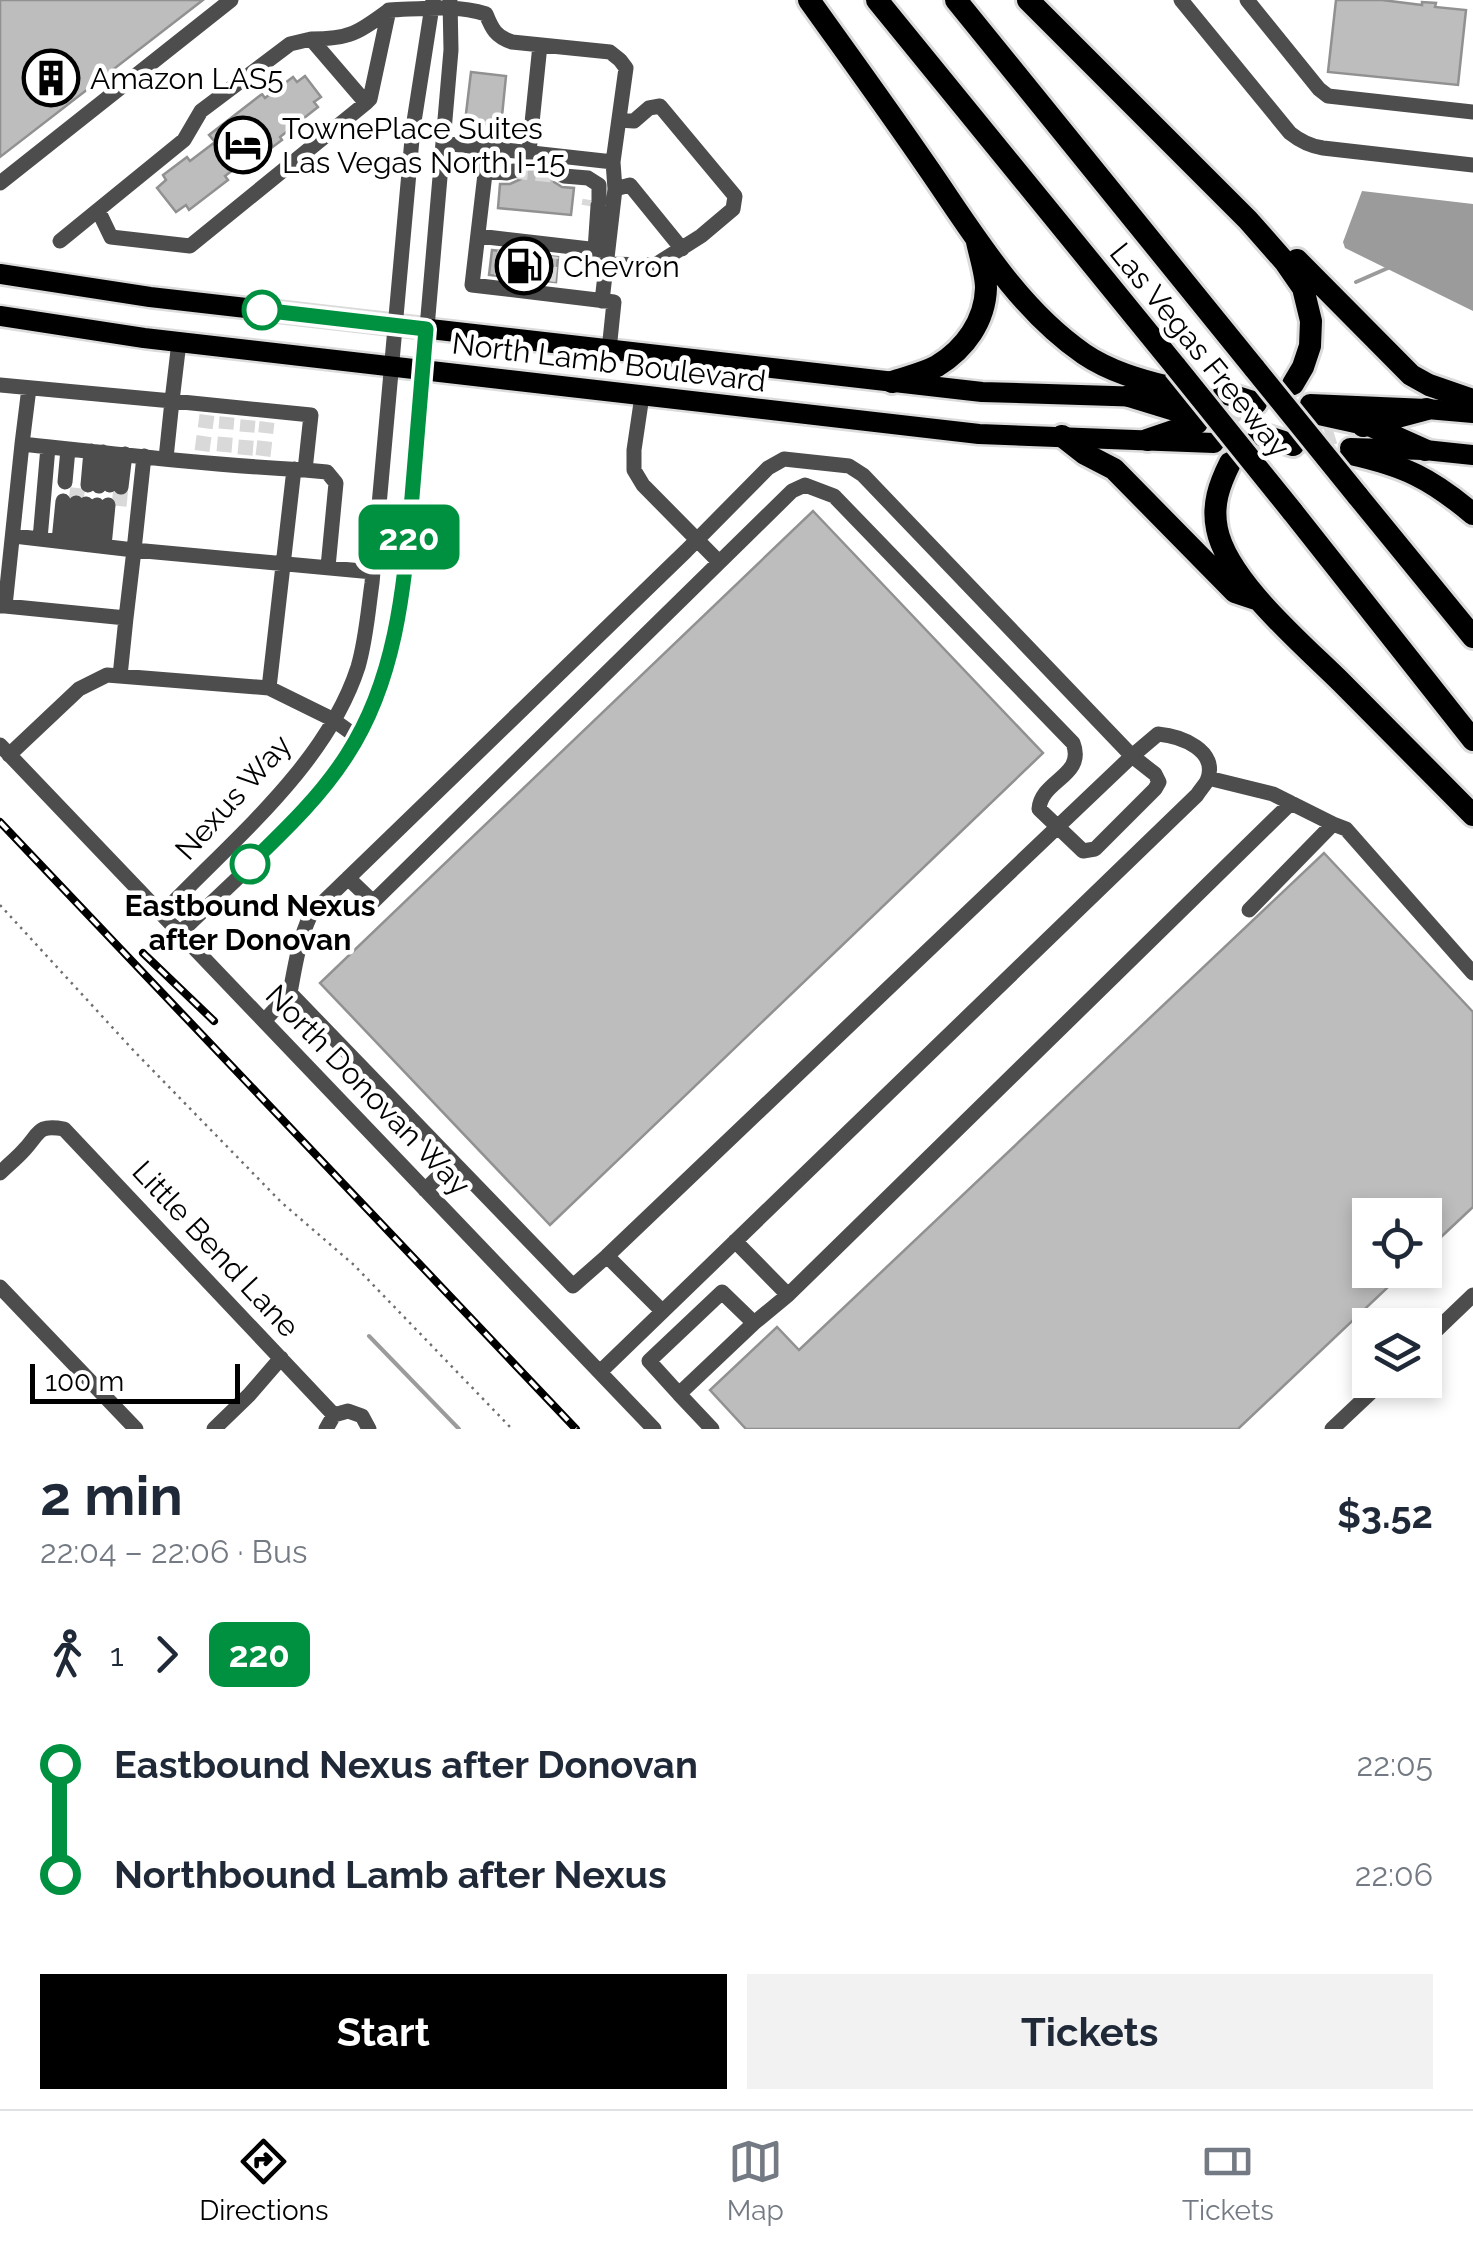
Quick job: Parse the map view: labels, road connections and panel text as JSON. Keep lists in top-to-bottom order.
{
  "streets": {
    "highway": ["Las Vegas Freeway"],
    "main road": ["North Lamb Boulevard"],
    "street": ["Nexus Way", "North Donovan Way", "Little Bend Lane"]
  },
  "crossings": [
    ["North Lamb Boulevard", "Nexus Way"],
    ["Nexus Way", "North Donovan Way"]
  ],
  "places": {
    "building": ["Amazon LAS5"],
    "hotel": ["TownePlace Suites Las Vegas North I-15"],
    "fuel station": ["Chevron"],
    "other": ["Eastbound Nexus after Donovan"]
  },
  "lines": ["bus line 220"],
  "scale_bar": "100 m",
  "page": {
    "on_map": "220",
    "scale": "100 m",
    "heading": ["2 min", "22:04 – 22:06 · Bus", "$3.52"],
    "legs": ["1", "220"],
    "list": [
      {
        "name": "Eastbound Nexus after Donovan",
        "value": "22:05"
      },
      {
        "name": "Northbound Lamb after Nexus",
        "value": "22:06"
      }
    ],
    "buttons": ["Start", "Tickets"],
    "tabs": ["Directions", "Map", "Tickets"]
  }
}
